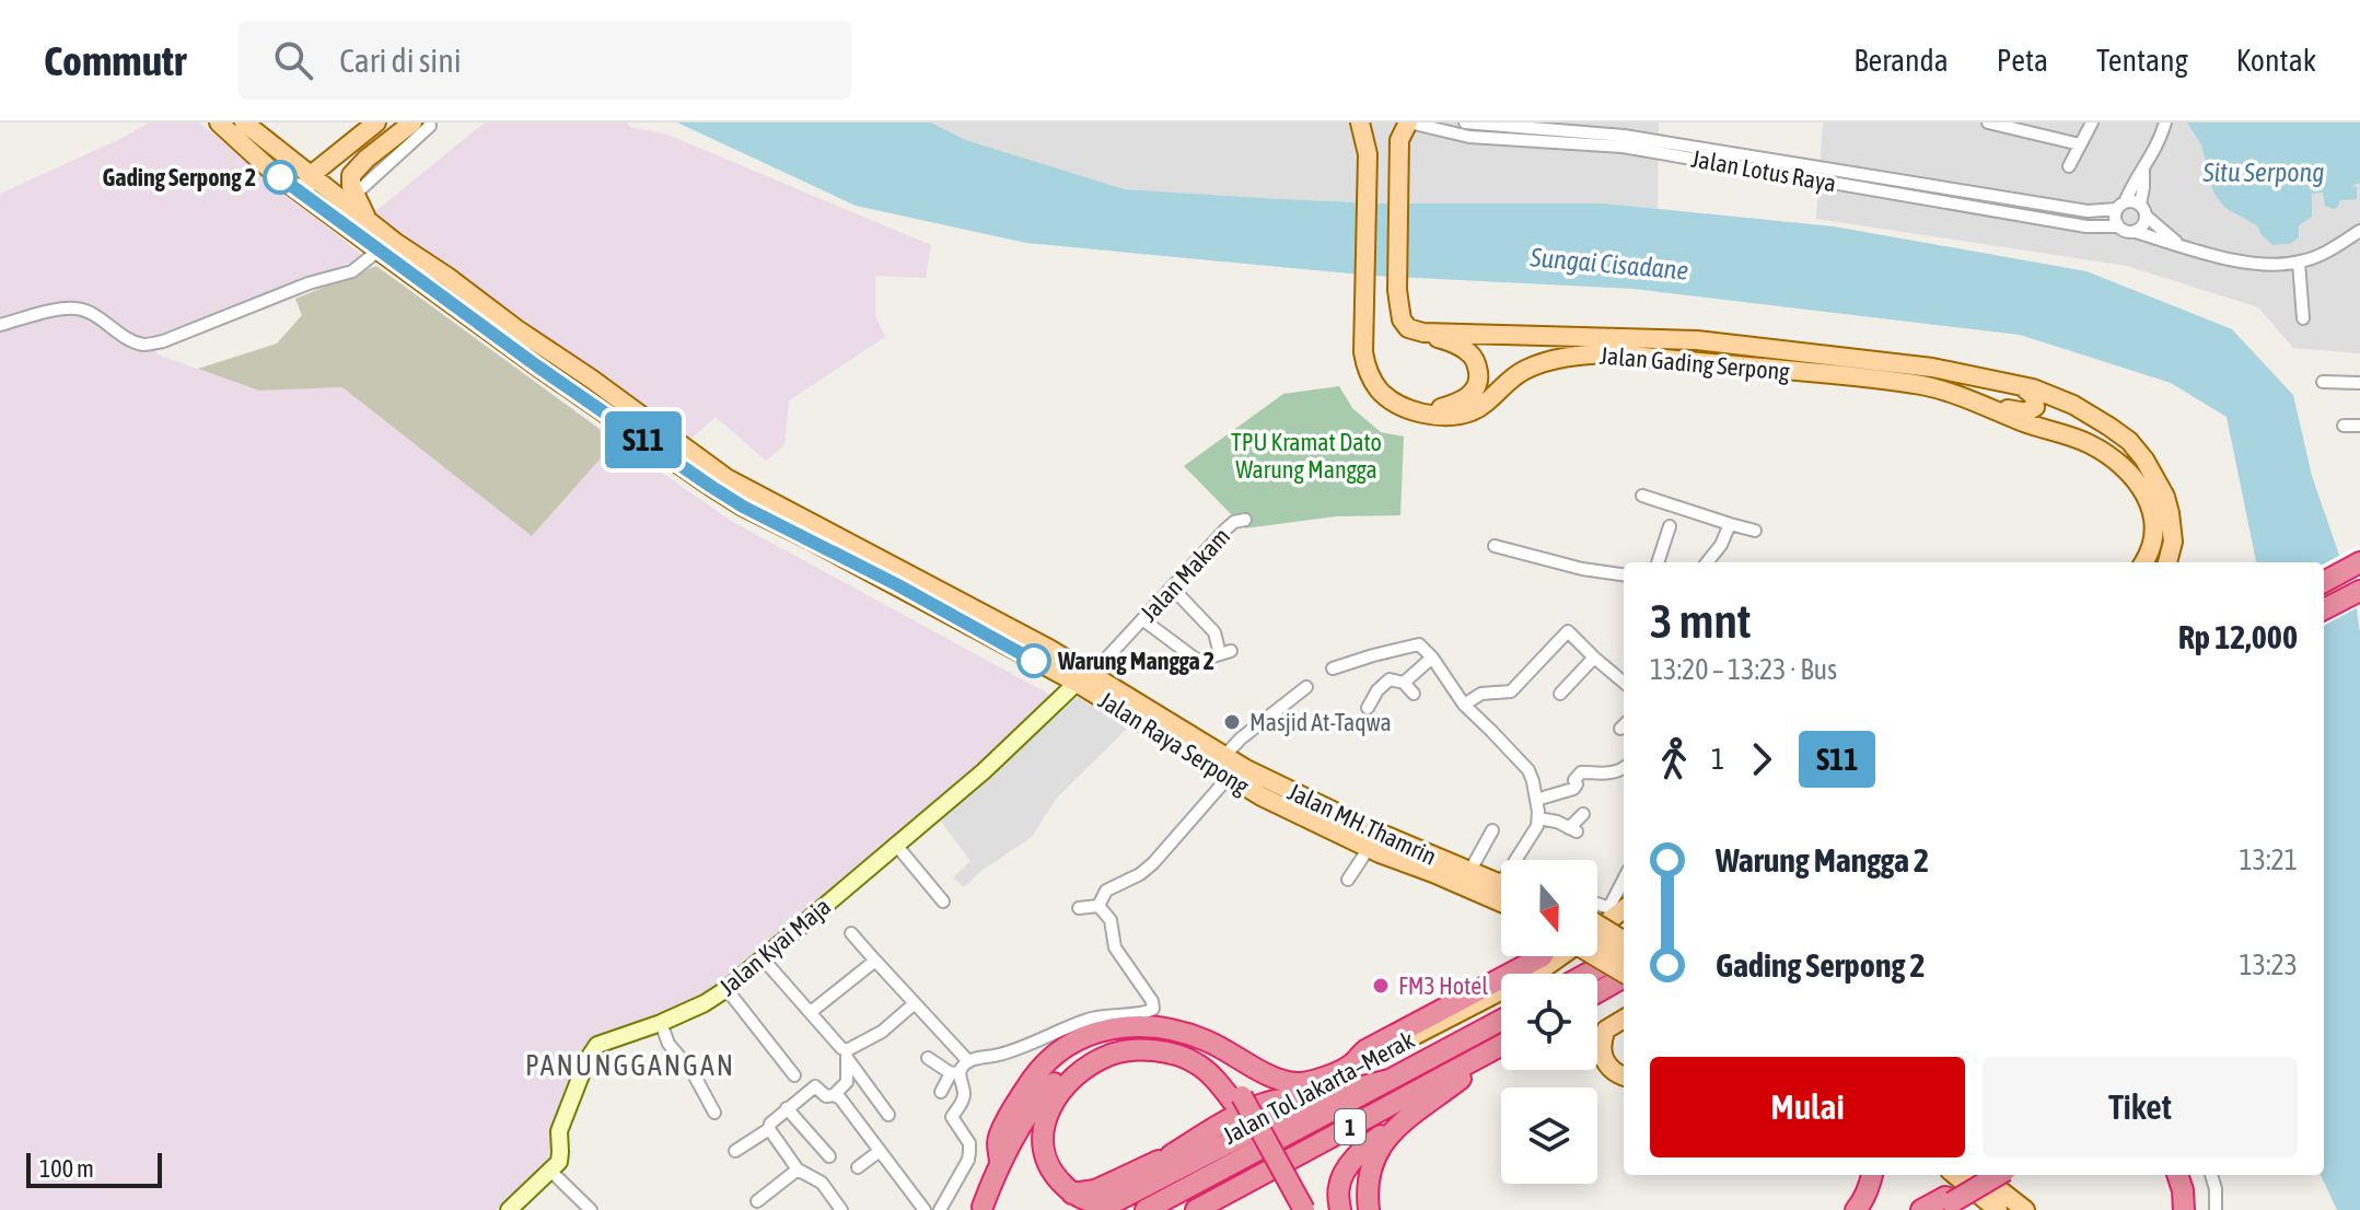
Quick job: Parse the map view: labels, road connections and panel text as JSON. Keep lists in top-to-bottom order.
{
  "streets": {
    "highway": ["Jalan Tol Jakarta–Merak", "1"],
    "main road": [
      "Jalan Gading Serpong",
      "Jalan Raya Serpong",
      "Jalan MH.Thamrin",
      "Jalan Kyai Maja"
    ],
    "street": ["Jalan Lotus Raya", "Jalan Makam"]
  },
  "crossings": [
    ["Jalan Makam", "Jalan MH.Thamrin"],
    ["Jalan Makam", "Jalan Kyai Maja"],
    ["Jalan Raya Serpong", "Jalan MH.Thamrin"],
    ["Jalan MH.Thamrin", "Jalan Kyai Maja"]
  ],
  "districts": ["PANUNGGANGAN"],
  "water": ["Situ Serpong", "Sungai Cisadane"],
  "parks": ["TPU Kramat Dato Warung Mangga"],
  "places": [
    "Gading Serpong 2",
    "Warung Mangga 2",
    "Masjid At-Taqwa",
    "FM3 Hotel"
  ],
  "lines": ["bus line S11"],
  "scale_bar": "100 m",
  "north": "bottom",
  "page": {
    "header": "Commutr",
    "search": "Cari di sini",
    "nav": [
      "Beranda",
      "Peta",
      "Tentang",
      "Kontak"
    ],
    "on_map": "S11",
    "heading": ["3 mnt", "13:20 – 13:23 · Bus", "Rp 12,000"],
    "legs": ["1", "S11"],
    "list": [
      {
        "name": "Warung Mangga 2",
        "value": "13:21"
      },
      {
        "name": "Gading Serpong 2",
        "value": "13:23"
      }
    ],
    "buttons": ["Mulai", "Tiket"],
    "scale": "100 m"
  }
}
